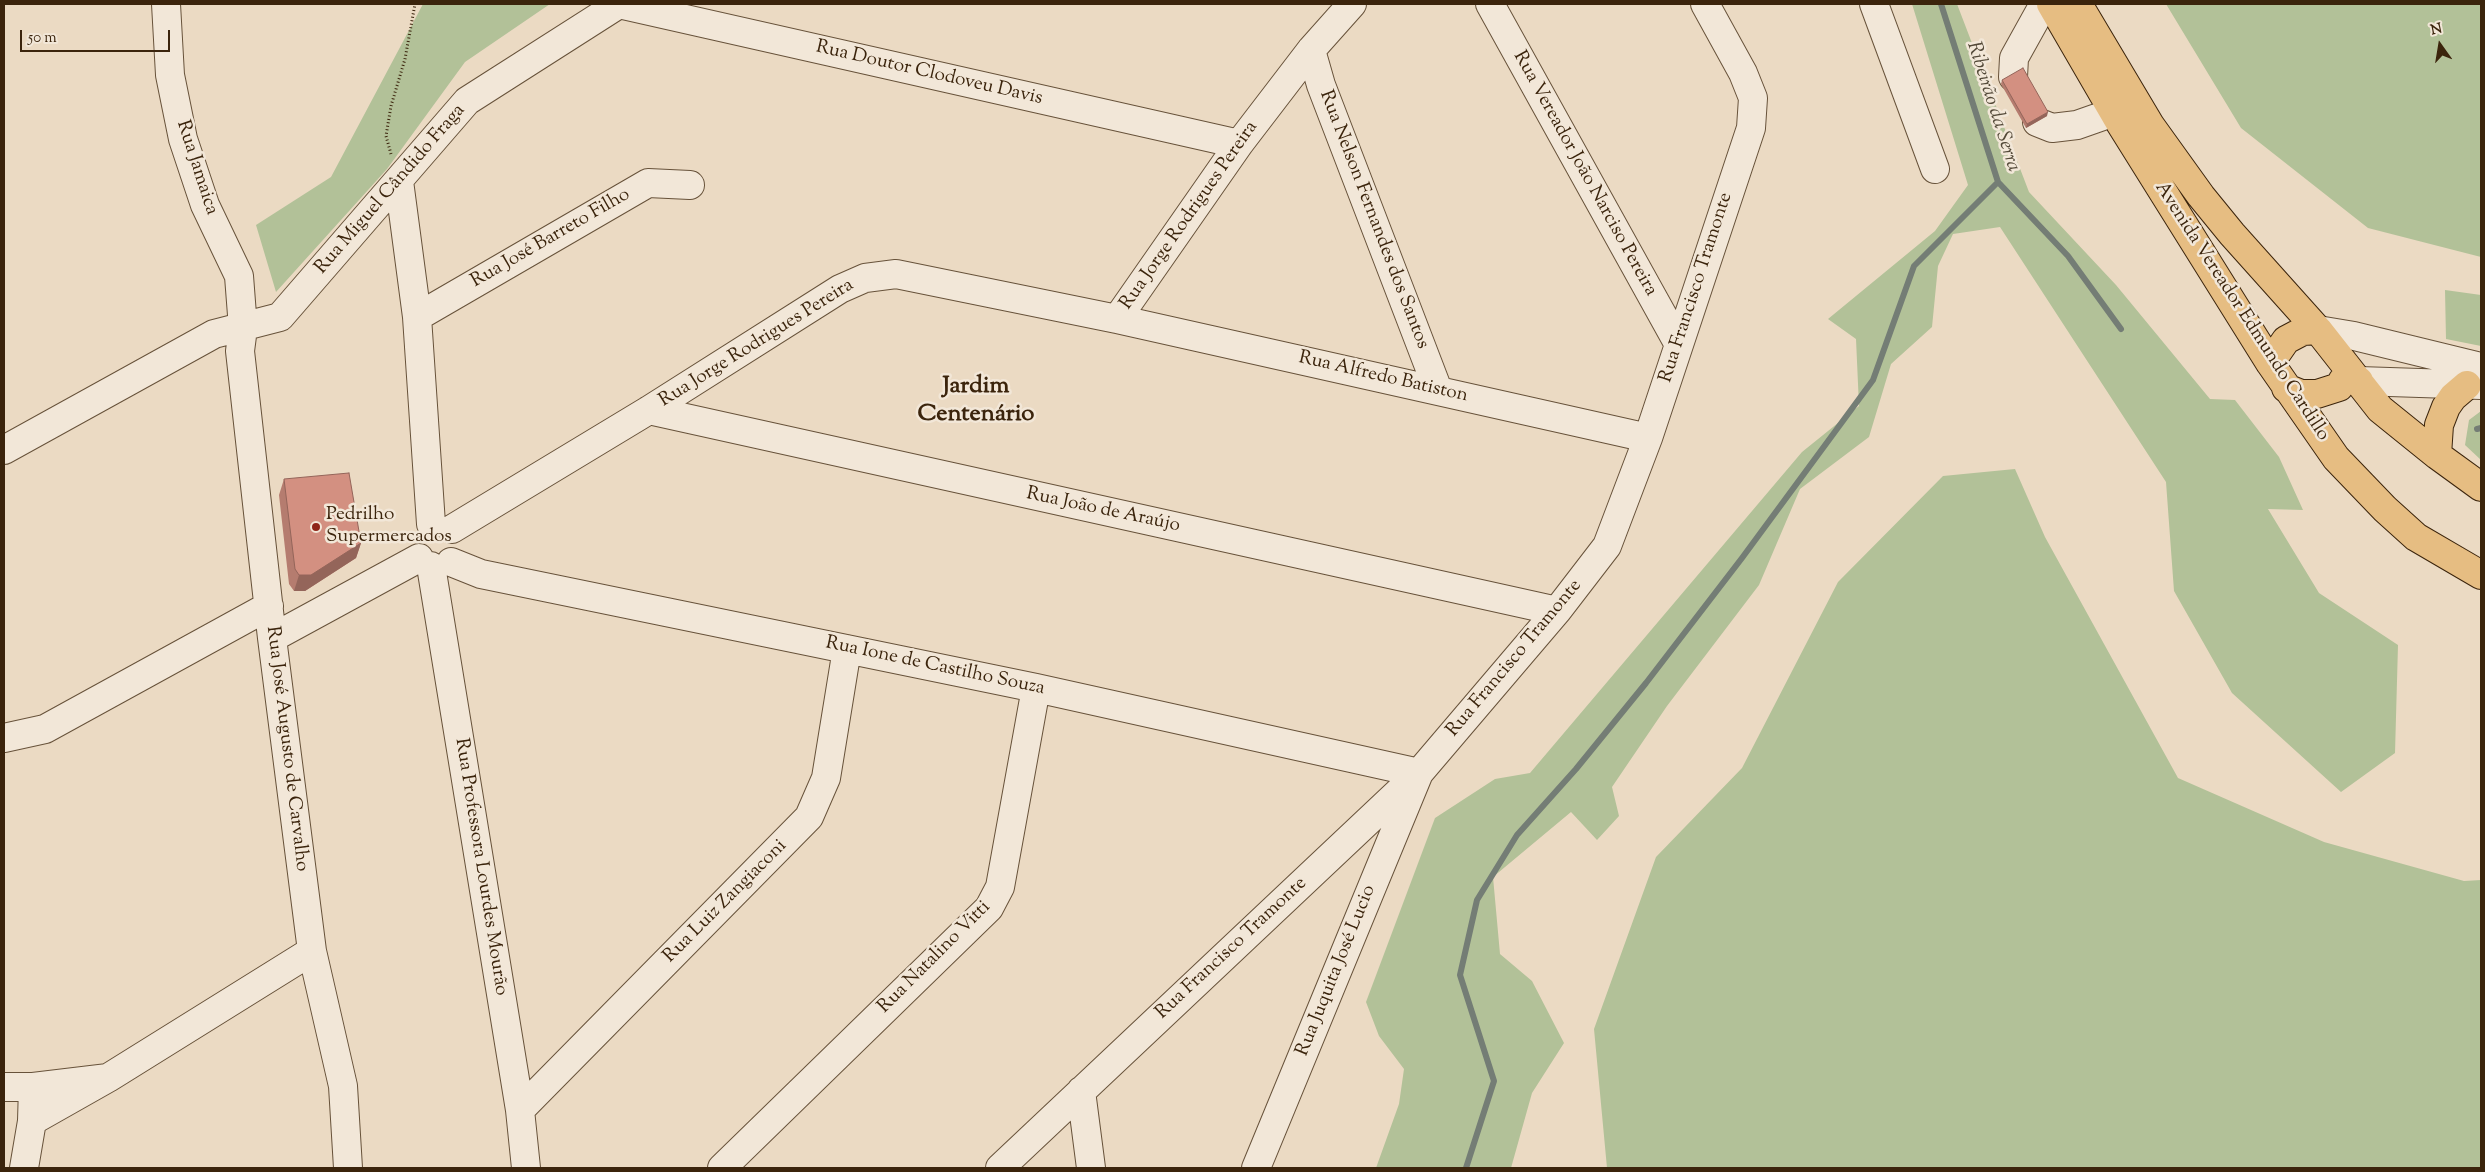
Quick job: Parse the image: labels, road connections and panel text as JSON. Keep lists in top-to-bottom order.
{
  "streets": {
    "main road": ["Avenida Vereador Edmundo Cardillo"],
    "street": [
      "Rua Doutor Clodoveu Davis",
      "Rua Jamaica",
      "Rua Vereador João Narciso Pereira",
      "Rua Miguel Cândido Fraga",
      "Rua Jorge Rodrigues Pereira",
      "Rua Nelson Fernandes dos Santos",
      "Rua José Barreto Filho",
      "Rua Francisco Tramonte",
      "Rua Alfredo Batiston",
      "Rua João de Araújo",
      "Rua Ione de Castilho Souza",
      "Rua José Augusto de Carvalho",
      "Rua Professora Lourdes Mourão",
      "Rua Luiz Zangiaconi",
      "Rua Natalino Vitti",
      "Rua Juquita José Lucio"
    ]
  },
  "crossings": [
    ["Rua Doutor Clodoveu Davis", "Rua Miguel Cândido Fraga"],
    ["Rua Doutor Clodoveu Davis", "Rua Jorge Rodrigues Pereira"],
    ["Rua Jamaica", "Rua Miguel Cândido Fraga"],
    ["Rua Jamaica", "Rua José Augusto de Carvalho"],
    ["Rua Vereador João Narciso Pereira", "Rua Francisco Tramonte"],
    ["Rua Miguel Cândido Fraga", "Rua José Augusto de Carvalho"],
    ["Rua Jorge Rodrigues Pereira", "Rua Nelson Fernandes dos Santos"],
    ["Rua Jorge Rodrigues Pereira", "Rua Alfredo Batiston"],
    ["Rua Jorge Rodrigues Pereira", "Rua João de Araújo"],
    ["Rua Jorge Rodrigues Pereira", "Rua Ione de Castilho Souza"],
    ["Rua Jorge Rodrigues Pereira", "Rua Professora Lourdes Mourão"],
    ["Rua Nelson Fernandes dos Santos", "Rua Alfredo Batiston"],
    ["Rua Francisco Tramonte", "Rua Alfredo Batiston"],
    ["Rua Francisco Tramonte", "Rua João de Araújo"],
    ["Rua Francisco Tramonte", "Rua Ione de Castilho Souza"],
    ["Rua Francisco Tramonte", "Rua Juquita José Lucio"],
    ["Rua Ione de Castilho Souza", "Rua Professora Lourdes Mourão"],
    ["Rua Ione de Castilho Souza", "Rua Luiz Zangiaconi"],
    ["Rua Ione de Castilho Souza", "Rua Natalino Vitti"],
    ["Rua Ione de Castilho Souza", "Rua Juquita José Lucio"],
    ["Rua Professora Lourdes Mourão", "Rua Luiz Zangiaconi"]
  ],
  "districts": ["Jardim Centenário"],
  "water": ["Ribeirão da Serra"],
  "places": ["Pedrilho Supermercados"],
  "scale_bar": "50 m",
  "north": "top"
}
